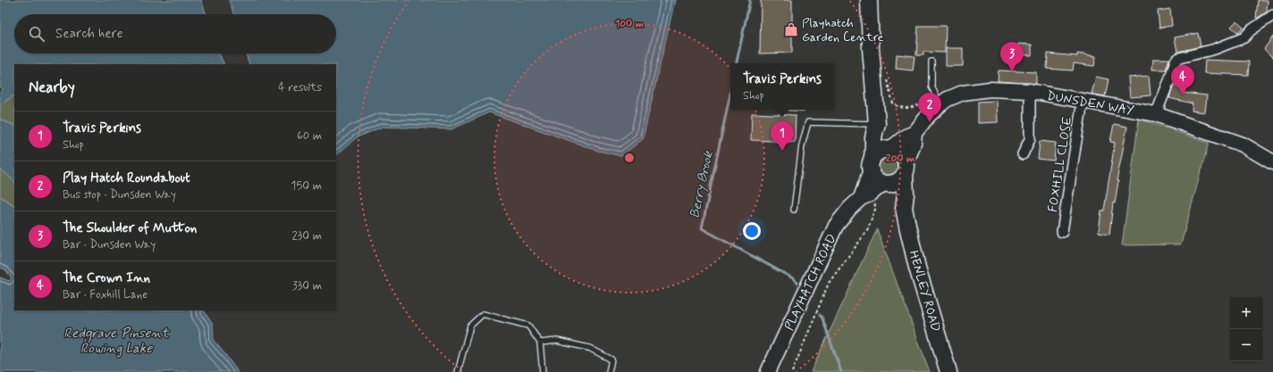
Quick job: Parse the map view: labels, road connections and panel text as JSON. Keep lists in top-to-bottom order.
{
  "streets": {
    "main road": ["HENLEY ROAD"],
    "street": ["DUNSDEN WAY", "FOXHILL CLOSE", "PLAYHATCH ROAD"]
  },
  "crossings": [
    ["DUNSDEN WAY", "FOXHILL CLOSE"],
    ["DUNSDEN WAY", "PLAYHATCH ROAD"],
    ["DUNSDEN WAY", "HENLEY ROAD"],
    ["PLAYHATCH ROAD", "HENLEY ROAD"]
  ],
  "water": ["Berry Brook", "Redgrave Pinsent Rowing Lake"],
  "places": {
    "shop": ["Playhatch Garden Centre"]
  },
  "page": {
    "search": "Search here",
    "pins": [
      "3",
      "4",
      "2",
      "1"
    ],
    "popup": ["Travis Perkins", "Shop"],
    "heading": ["Nearby", "4 results"],
    "list": [
      {
        "mark": "1",
        "name": "Travis Perkins",
        "note": "Shop",
        "value": "60 m"
      },
      {
        "mark": "2",
        "name": "Play Hatch Roundabout",
        "note": "Bus stop · Dunsden Way",
        "value": "150 m"
      },
      {
        "mark": "3",
        "name": "The Shoulder of Mutton",
        "note": "Bar · Dunsden Way",
        "value": "230 m"
      },
      {
        "mark": "4",
        "name": "The Crown Inn",
        "note": "Bar · Foxhill Lane",
        "value": "330 m"
      }
    ],
    "map_buttons": ["+", "−"]
  },
  "rings": ["100 m", "200 m"]
}
